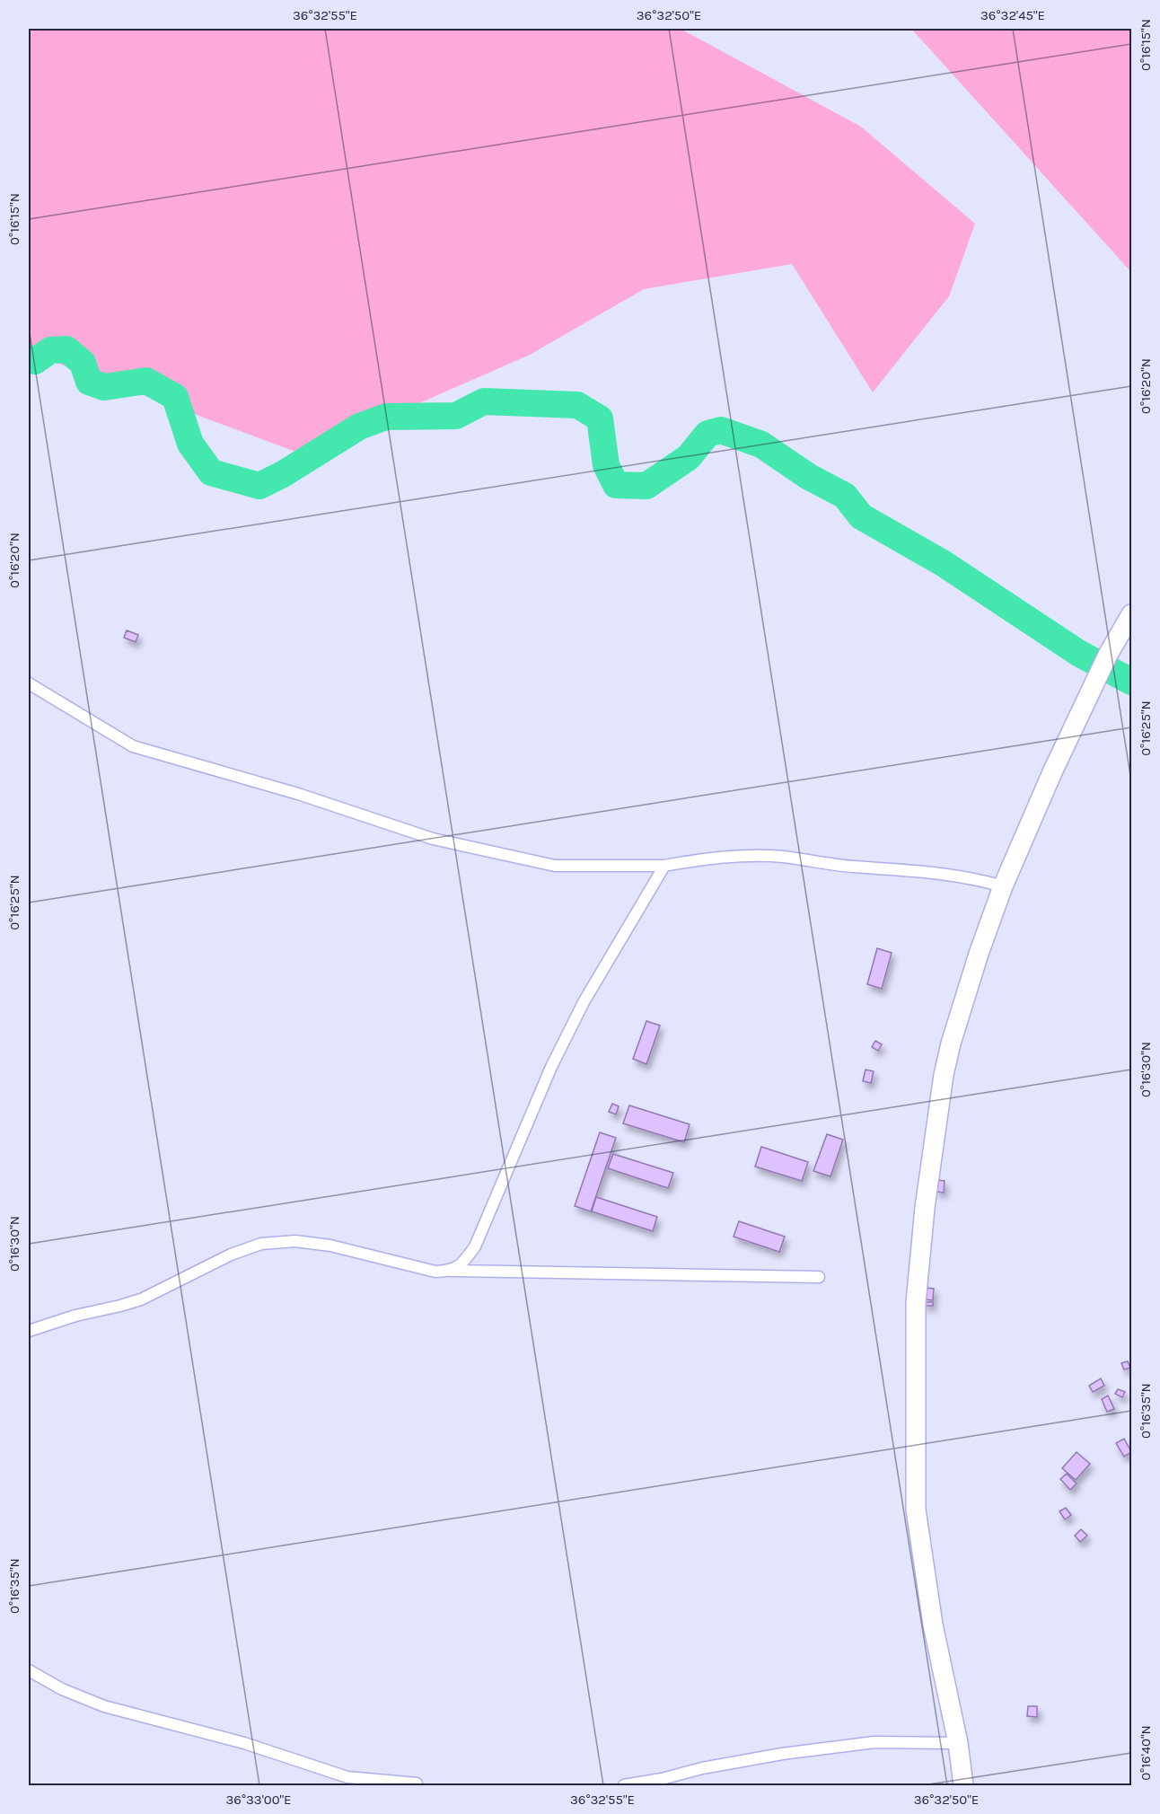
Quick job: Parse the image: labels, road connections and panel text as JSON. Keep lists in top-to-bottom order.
{
  "coordinates": [
    "36°32'55\"E",
    "36°32'50\"E",
    "36°32'45\"E",
    "0°16'15\"N",
    "0°16'20\"N",
    "0°16'25\"N",
    "0°16'30\"N",
    "0°16'35\"N",
    "0°16'40\"N",
    "36°33'00\"E"
  ]
}
